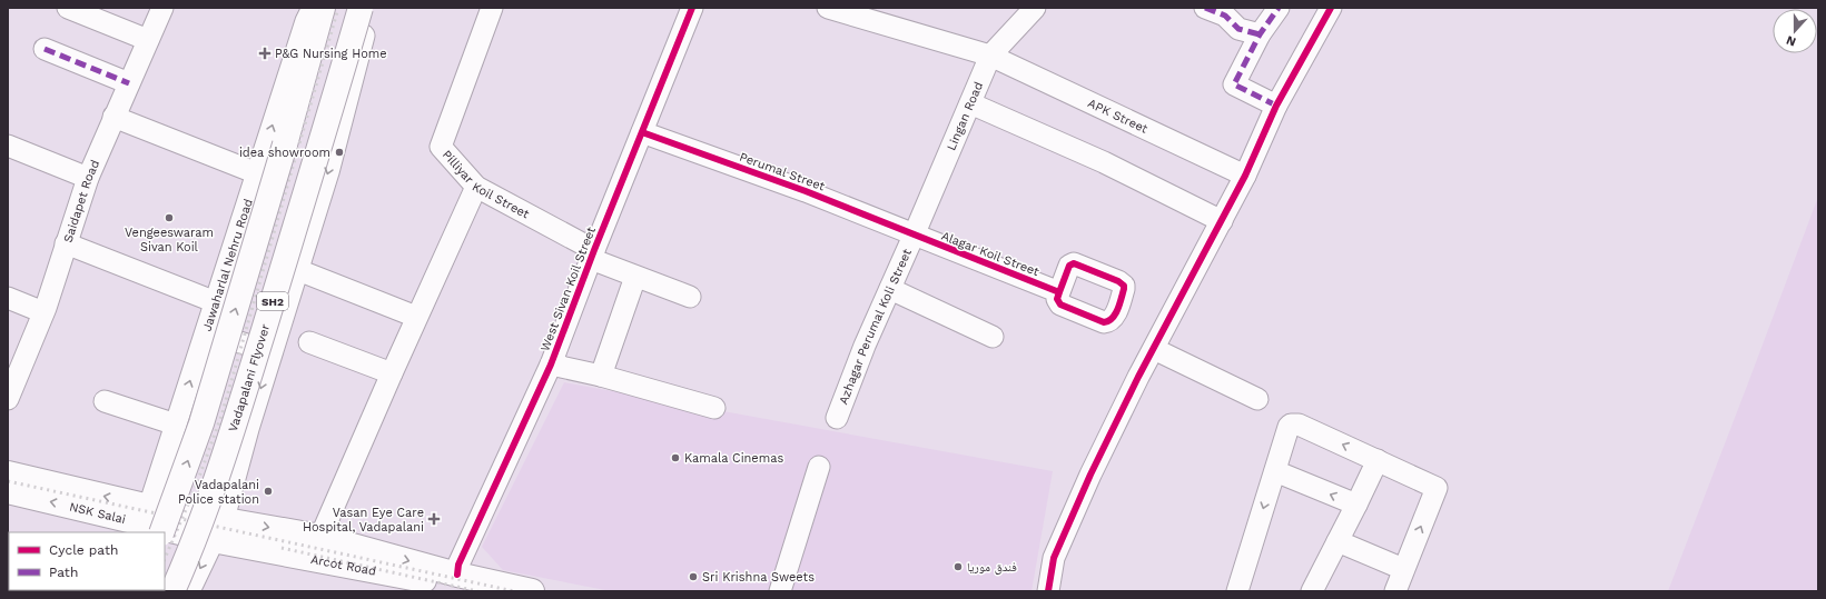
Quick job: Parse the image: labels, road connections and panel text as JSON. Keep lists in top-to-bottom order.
{
  "streets": {
    "main road": [
      "SH2",
      "Vadapalani Flyover",
      "NSK Salai",
      "Arcot Road"
    ],
    "street": [
      "Lingan Road",
      "APK Street",
      "Perumal Street",
      "Pilliyar Koil Street",
      "Saidapet Road",
      "Alagar Koil Street",
      "Jawaharlal Nehru Road",
      "West Sivan Koil Street",
      "Azhagar Perumal Koli Street"
    ]
  },
  "crossings": [
    ["Lingan Road", "APK Street"],
    ["Lingan Road", "Perumal Street"],
    ["Lingan Road", "Alagar Koil Street"],
    ["Lingan Road", "Azhagar Perumal Koli Street"],
    ["Perumal Street", "Alagar Koil Street"],
    ["Perumal Street", "West Sivan Koil Street"],
    ["Perumal Street", "Azhagar Perumal Koli Street"],
    ["Pilliyar Koil Street", "West Sivan Koil Street"],
    ["Alagar Koil Street", "Azhagar Perumal Koli Street"],
    ["Jawaharlal Nehru Road", "SH2"],
    ["Jawaharlal Nehru Road", "NSK Salai"],
    ["SH2", "NSK Salai"]
  ],
  "places": {
    "health": ["P&G Nursing Home", "Vasan Eye Care Hospital, Vadapalani"],
    "other": [
      "idea showroom",
      "Vengeeswaram Sivan Koil",
      "Kamala Cinemas",
      "Vadapalani Police station",
      "فندق موريا",
      "Sri Krishna Sweets"
    ]
  },
  "legend": ["Cycle path", "Path"],
  "north": "bottom"
}
